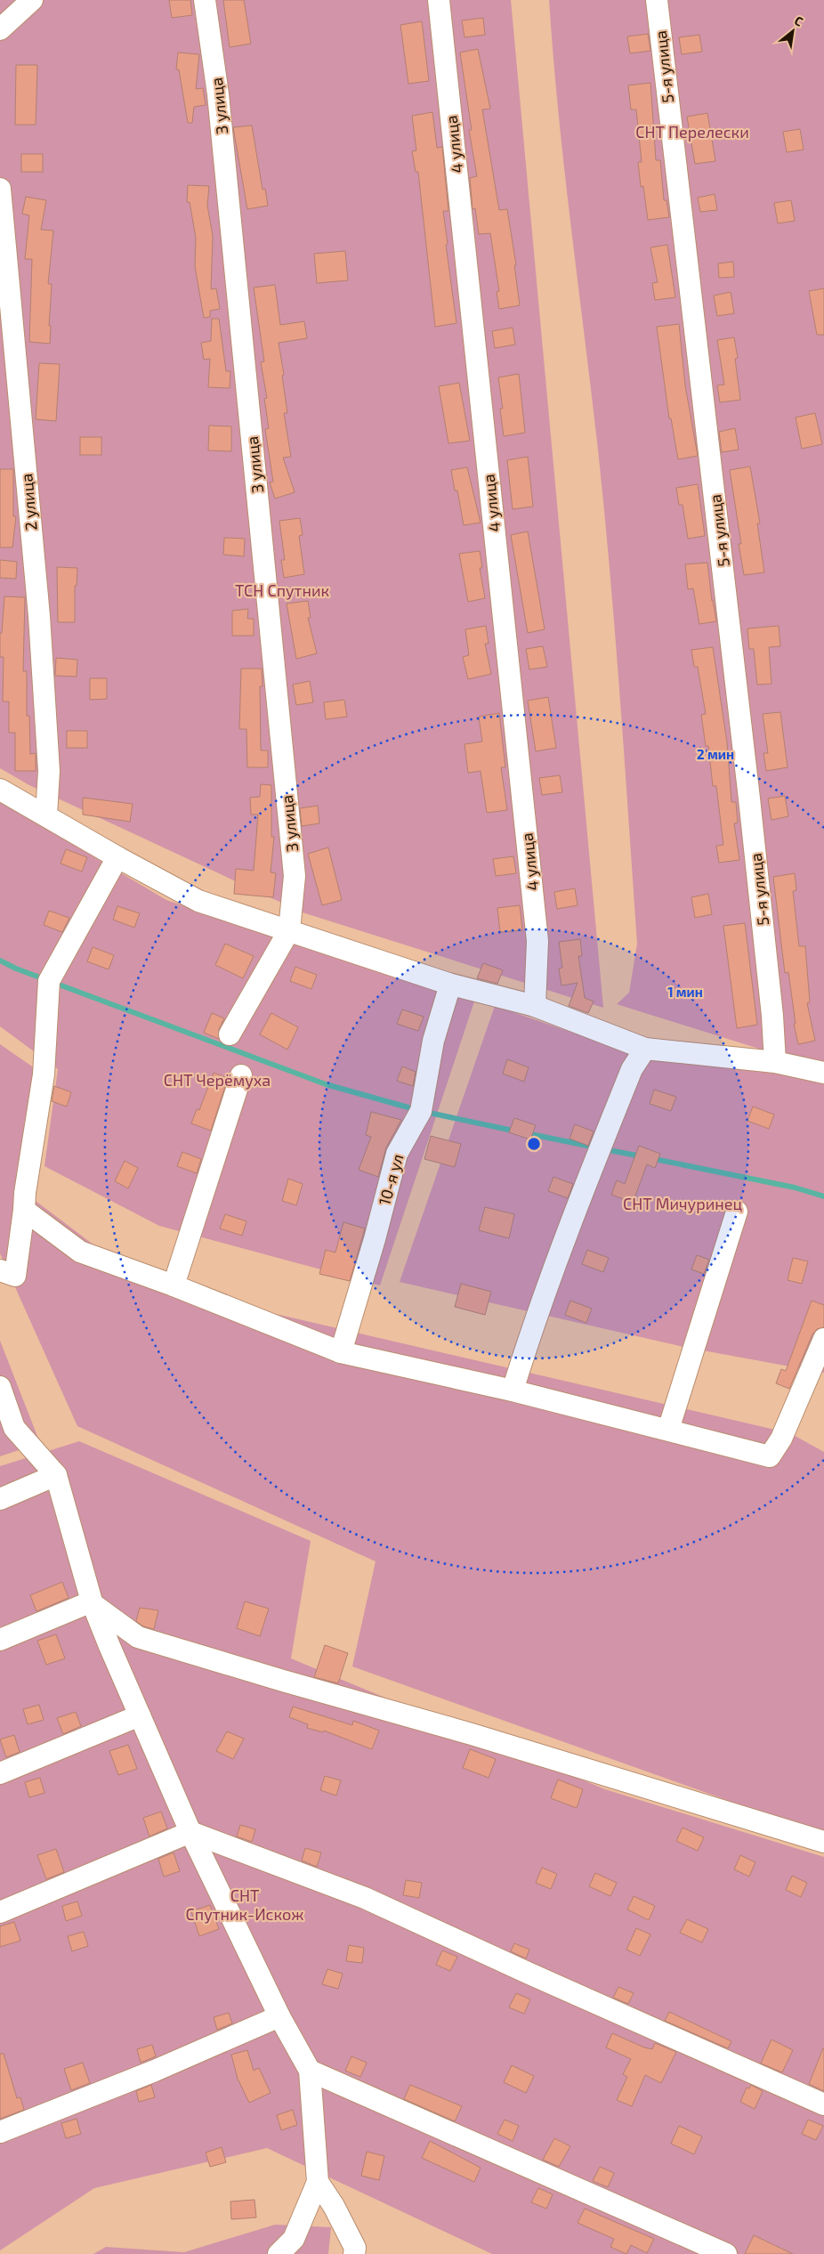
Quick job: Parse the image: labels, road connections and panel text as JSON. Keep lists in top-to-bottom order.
{
  "streets": {
    "street": [
      "5-я улица",
      "3 улица",
      "4 улица",
      "2 улица",
      "10-я ул"
    ]
  },
  "parks": [
    "СНТ Перелески",
    "ТСН Спутник",
    "СНТ Черёмуха",
    "СНТ Мичуринец",
    "СНТ Спутник-Искож"
  ],
  "north": "top right",
  "rings": ["2 мин", "1 мин"]
}
